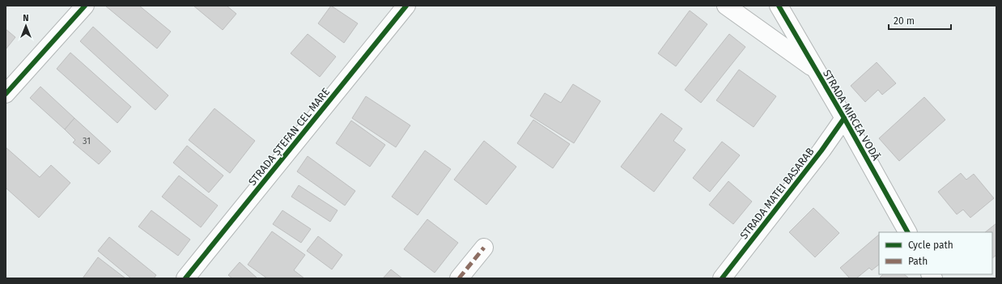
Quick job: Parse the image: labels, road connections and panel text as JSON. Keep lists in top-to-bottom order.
{
  "streets": {
    "street": ["STRADA MIRCEA VODĂ", "STRADA ȘTEFAN CEL MARE", "STRADA MATEI BASARAB"]
  },
  "crossings": [
    ["STRADA MIRCEA VODĂ", "STRADA MATEI BASARAB"]
  ],
  "house_numbers": ["31"],
  "legend": ["Cycle path", "Path"],
  "scale_bar": "20 m",
  "north": "top"
}
